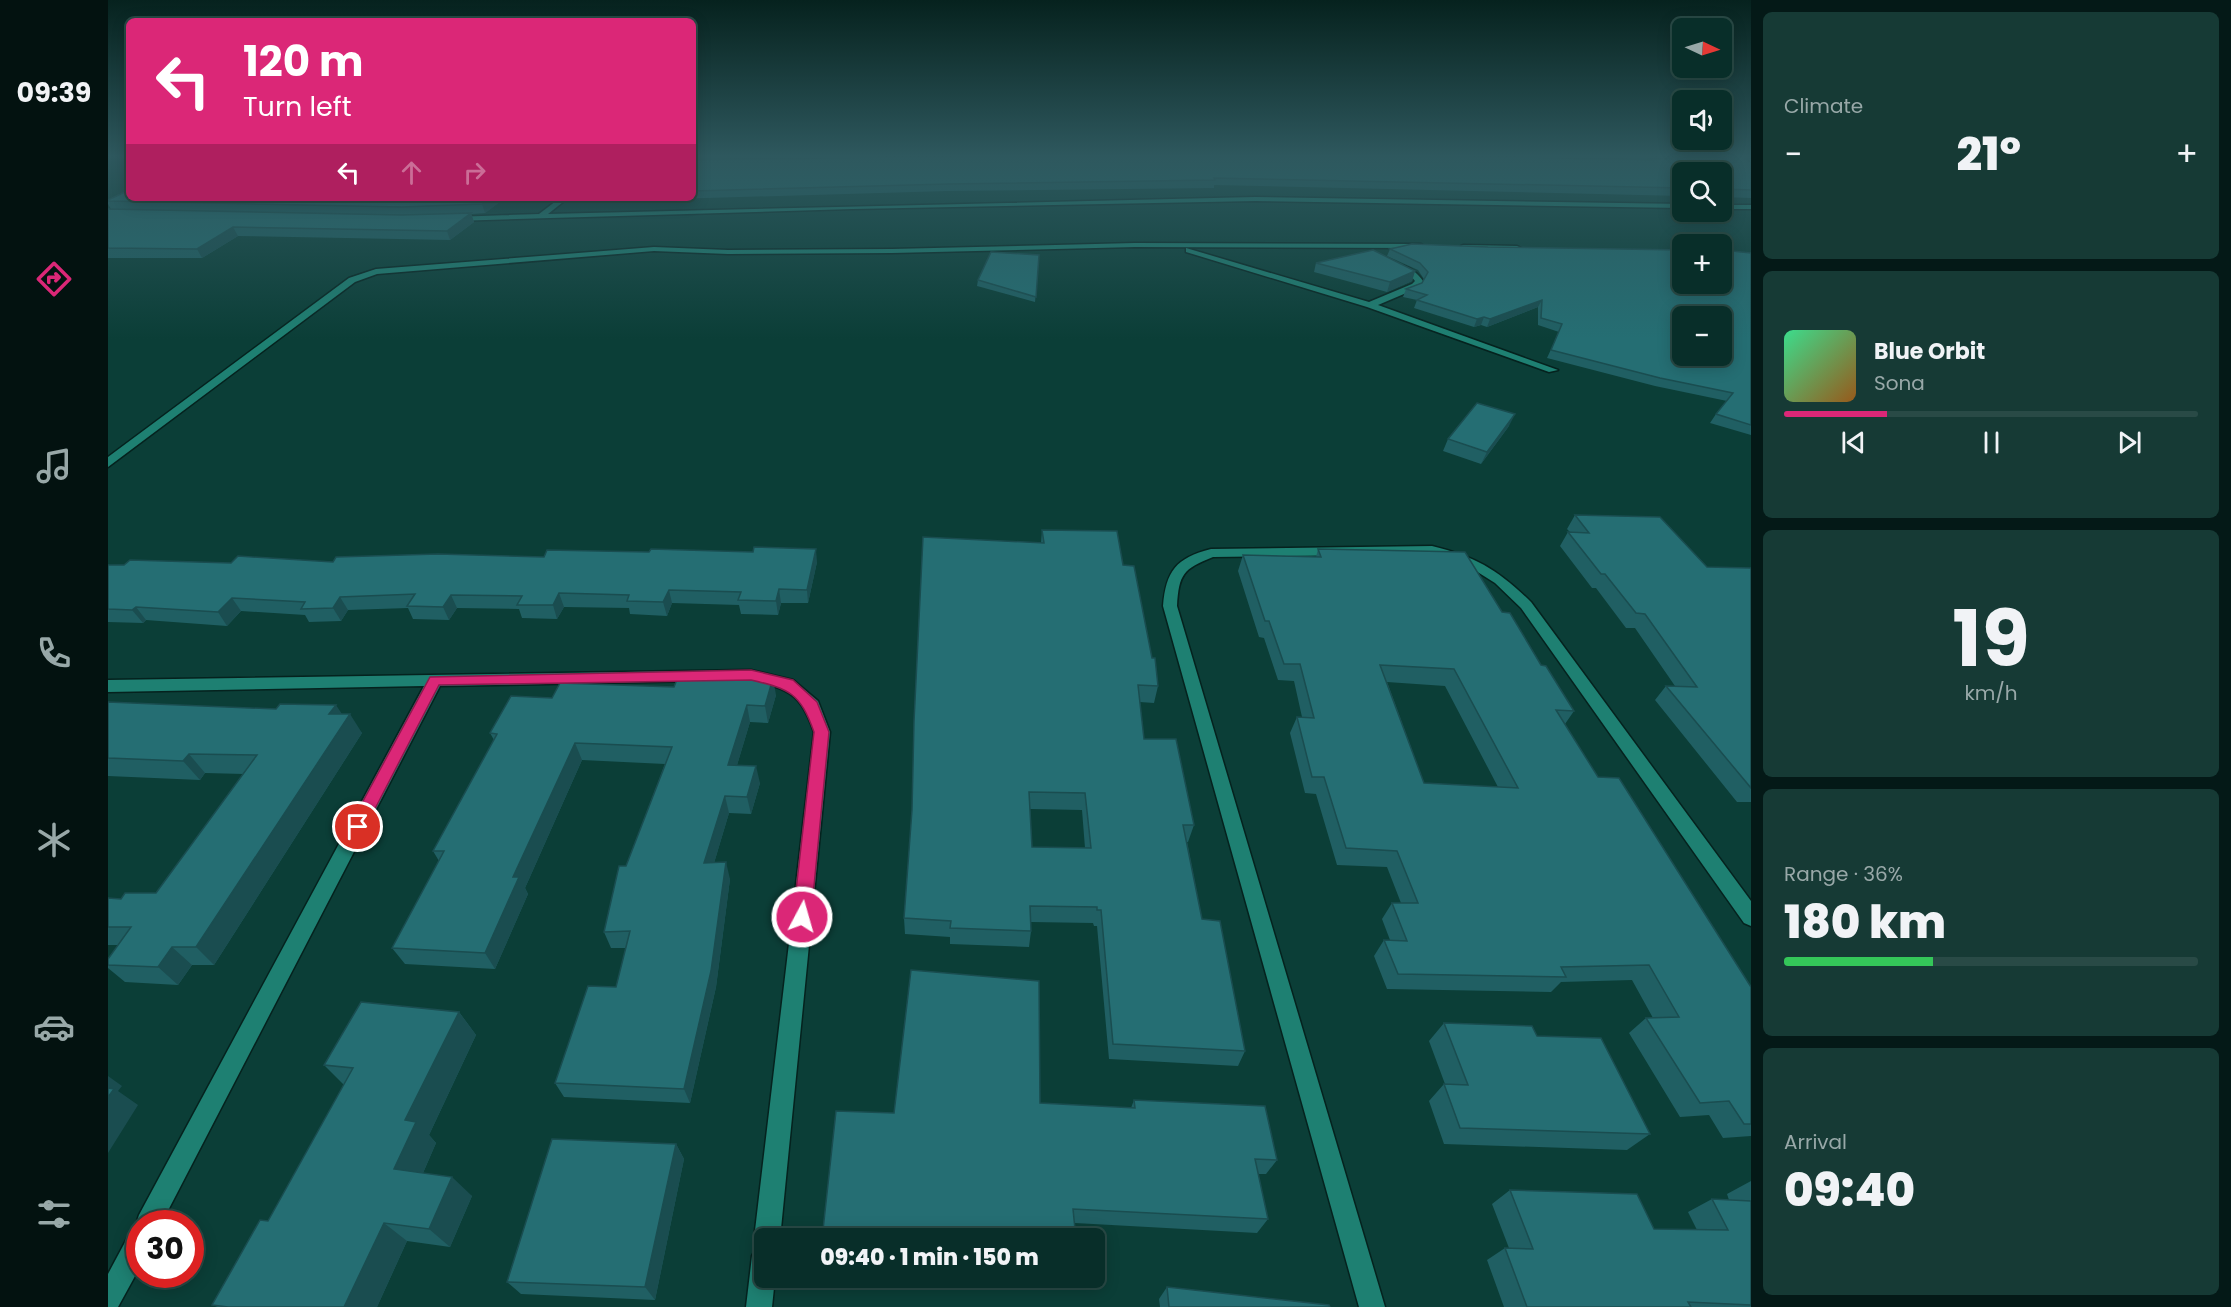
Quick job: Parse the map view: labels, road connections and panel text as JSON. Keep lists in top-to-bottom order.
{
  "north": "right",
  "page": {
    "tabs": "09:39",
    "tile": [
      "Climate",
      ["19", "km/h"],
      ["Range · 36%", "180 km"],
      ["Arrival", "09:40"]
    ],
    "map_buttons": ["+", "−"],
    "turn": ["120 m", "Turn left"],
    "heat": ["−", "21°", "+"],
    "song": ["Blue Orbit", "Sona"],
    "limit": "30",
    "trip": "09:40 · 1 min · 150 m"
  }
}
